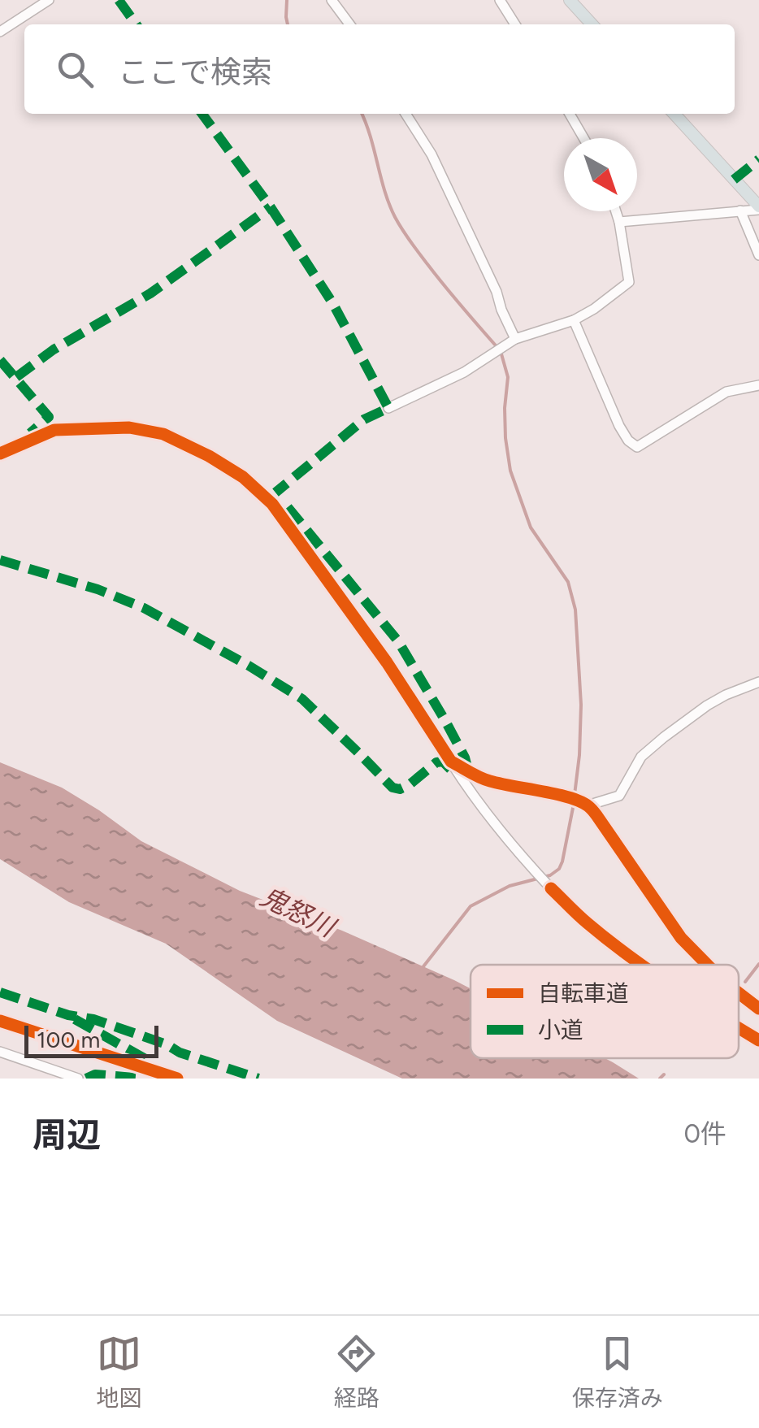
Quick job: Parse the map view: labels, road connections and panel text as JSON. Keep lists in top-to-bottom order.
{
  "water": ["鬼怒川"],
  "legend": ["自転車道", "小道"],
  "scale_bar": "100 m",
  "north": "bottom right",
  "page": {
    "search": "ここで検索",
    "scale": "100 m",
    "heading": ["周辺", "0件"],
    "nav": ["地図", "経路", "保存済み"]
  }
}
